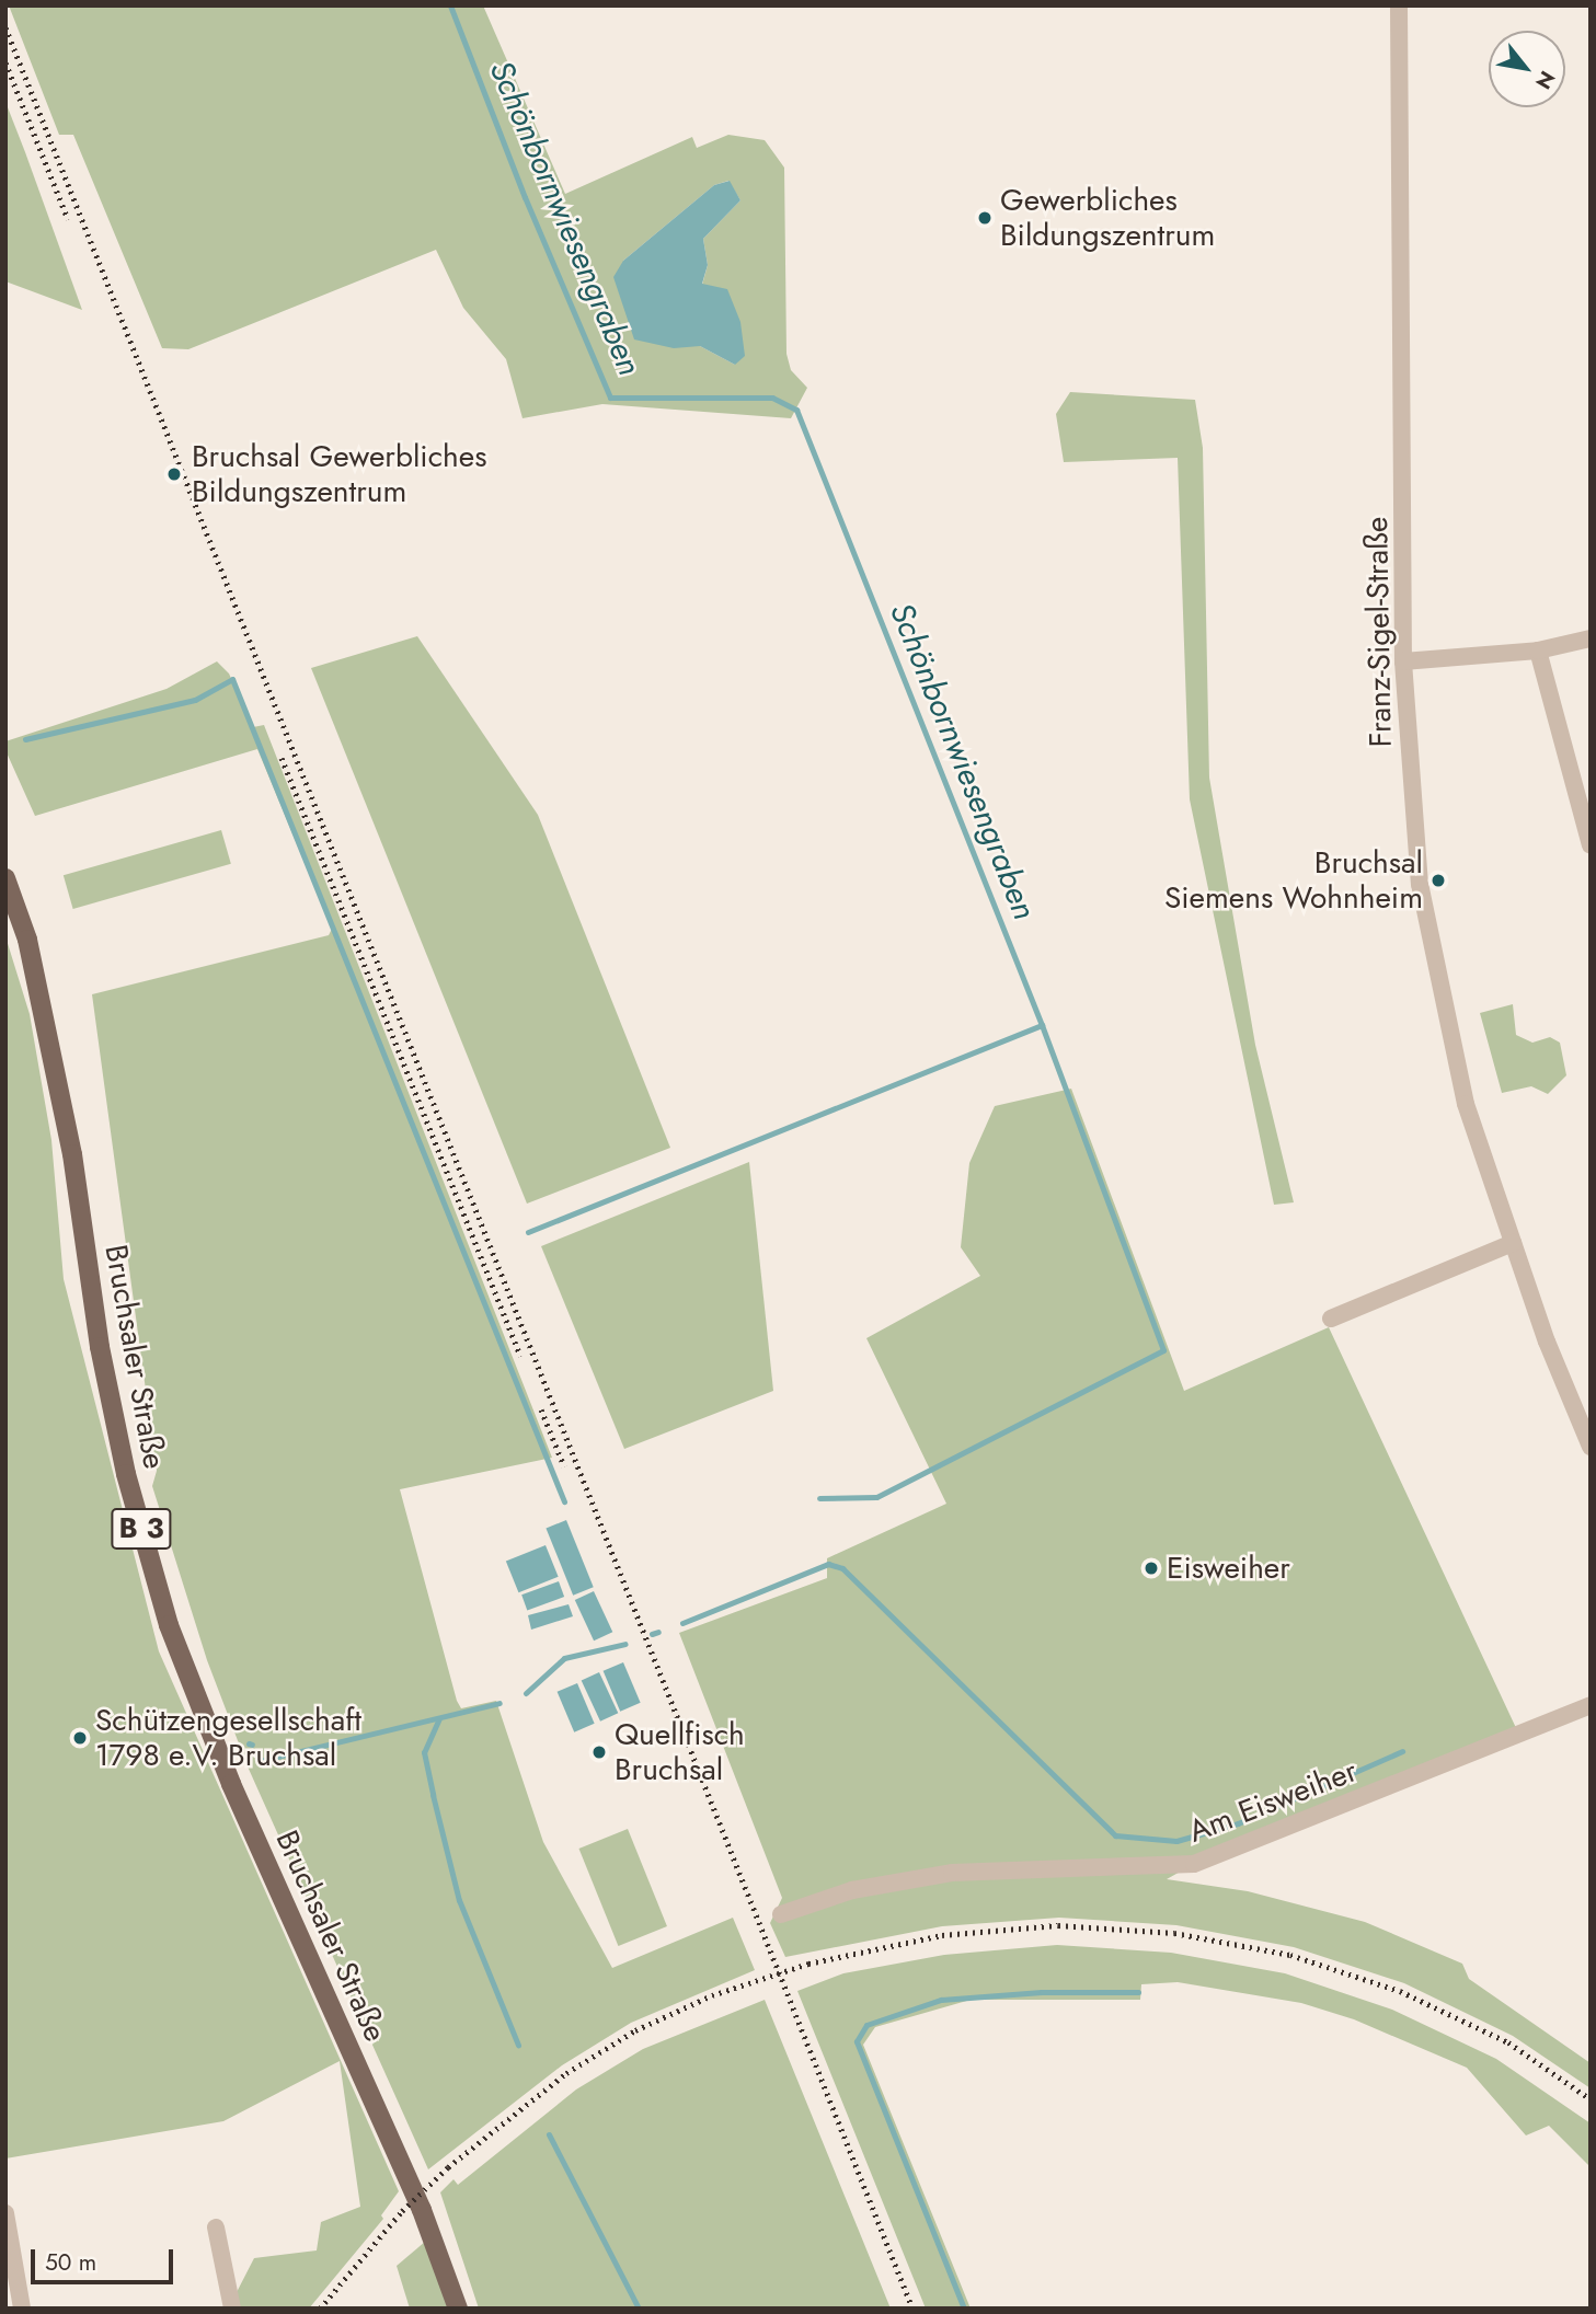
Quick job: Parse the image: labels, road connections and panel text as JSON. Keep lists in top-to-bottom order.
{
  "streets": {
    "main road": ["Bruchsaler Straße", "B 3"],
    "street": ["Franz-Sigel-Straße", "Am Eisweiher"]
  },
  "water": ["Schönbornwiesengraben"],
  "places": [
    "Gewerbliches Bildungszentrum",
    "Bruchsal Gewerbliches Bildungszentrum",
    "Bruchsal Siemens Wohnheim",
    "Eisweiher",
    "Schützengesellschaft 1798 e.V. Bruchsal",
    "Quellfisch Bruchsal"
  ],
  "scale_bar": "50 m",
  "north": "bottom right"
}
